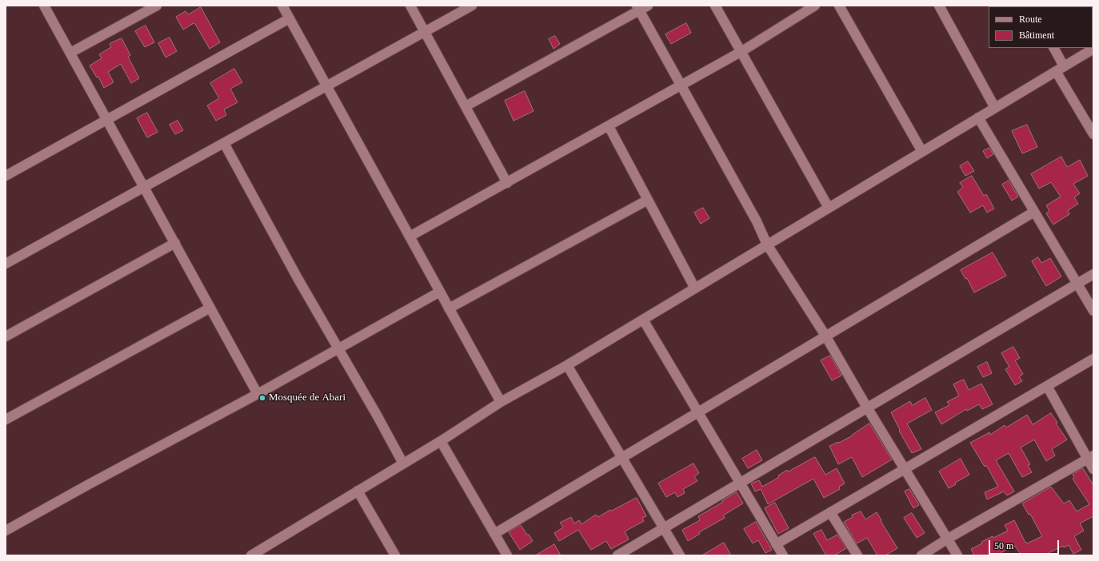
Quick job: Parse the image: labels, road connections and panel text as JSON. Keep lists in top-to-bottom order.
{
  "places": ["Mosquée de Abari"],
  "legend": ["Route", "Bâtiment"],
  "scale_bar": "50 m"
}
